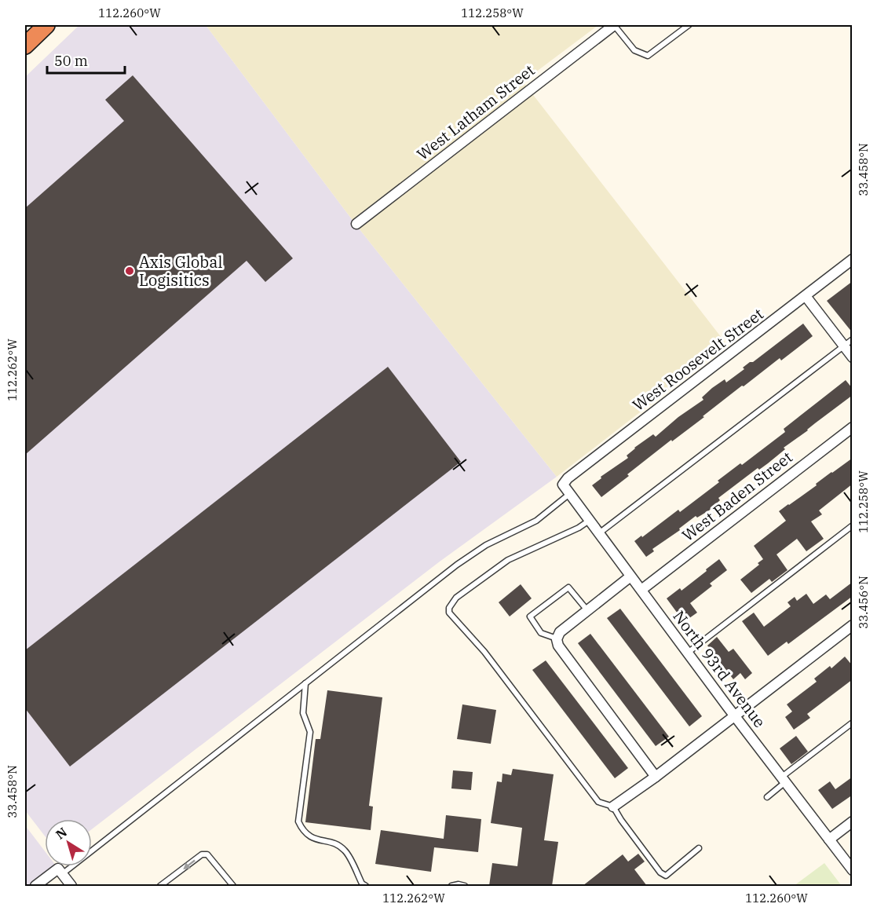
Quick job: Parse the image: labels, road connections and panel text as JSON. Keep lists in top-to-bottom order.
{
  "streets": {
    "street": [
      "West Latham Street",
      "West Roosevelt Street",
      "West Baden Street",
      "North 93rd Avenue"
    ]
  },
  "crossings": [
    ["West Roosevelt Street", "North 93rd Avenue"],
    ["West Baden Street", "North 93rd Avenue"]
  ],
  "places": ["Axis Global Logisitics"],
  "scale_bar": "50 m",
  "north": "top left",
  "coordinates": [
    "112.260°W",
    "112.258°W",
    "33.458°N",
    "112.262°W",
    "33.456°N"
  ]
}
